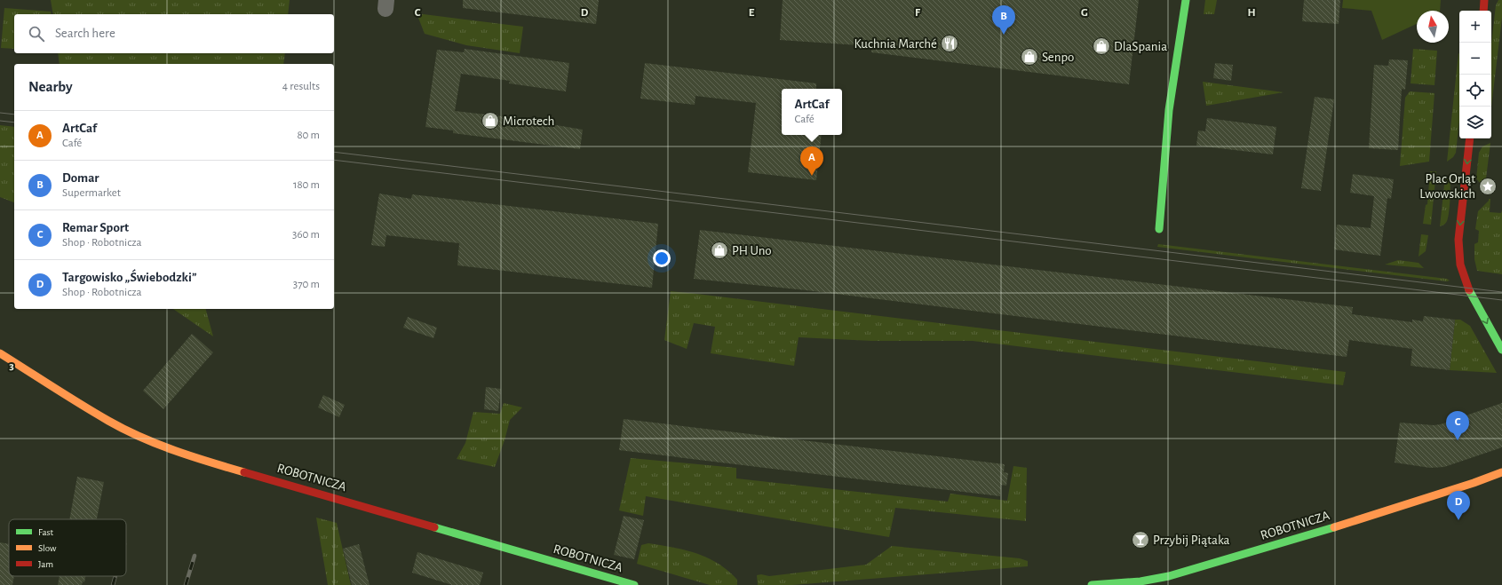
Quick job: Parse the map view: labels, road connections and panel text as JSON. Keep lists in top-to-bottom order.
{
  "streets": {
    "street": ["ROBOTNICZA"]
  },
  "places": {
    "restaurant": ["Kuchnia Marché"],
    "shop": [
      "DlaSpania",
      "Senpo",
      "Microtech",
      "PH Uno"
    ],
    "place": ["Plac Orląt Lwowskich"],
    "bar": ["Przybij Piątaka"]
  },
  "legend": ["Fast", "Slow", "Jam"],
  "north": "top",
  "page": {
    "pins": [
      "B",
      "A",
      "C",
      "D"
    ],
    "map_buttons": ["+", "−"],
    "search": "Search here",
    "heading": ["Nearby", "4 results"],
    "popup": ["ArtCaf", "Café"],
    "list": [
      {
        "mark": "A",
        "name": "ArtCaf",
        "note": "Café",
        "value": "80 m"
      },
      {
        "mark": "B",
        "name": "Domar",
        "note": "Supermarket",
        "value": "180 m"
      },
      {
        "mark": "C",
        "name": "Remar Sport",
        "note": "Shop · Robotnicza",
        "value": "360 m"
      },
      {
        "mark": "D",
        "name": "Targowisko „Świebodzki”",
        "note": "Shop · Robotnicza",
        "value": "370 m"
      }
    ]
  },
  "grid": {
    "columns": [
      "C",
      "D",
      "E",
      "F",
      "G",
      "H"
    ],
    "rows": ["3"]
  }
}
